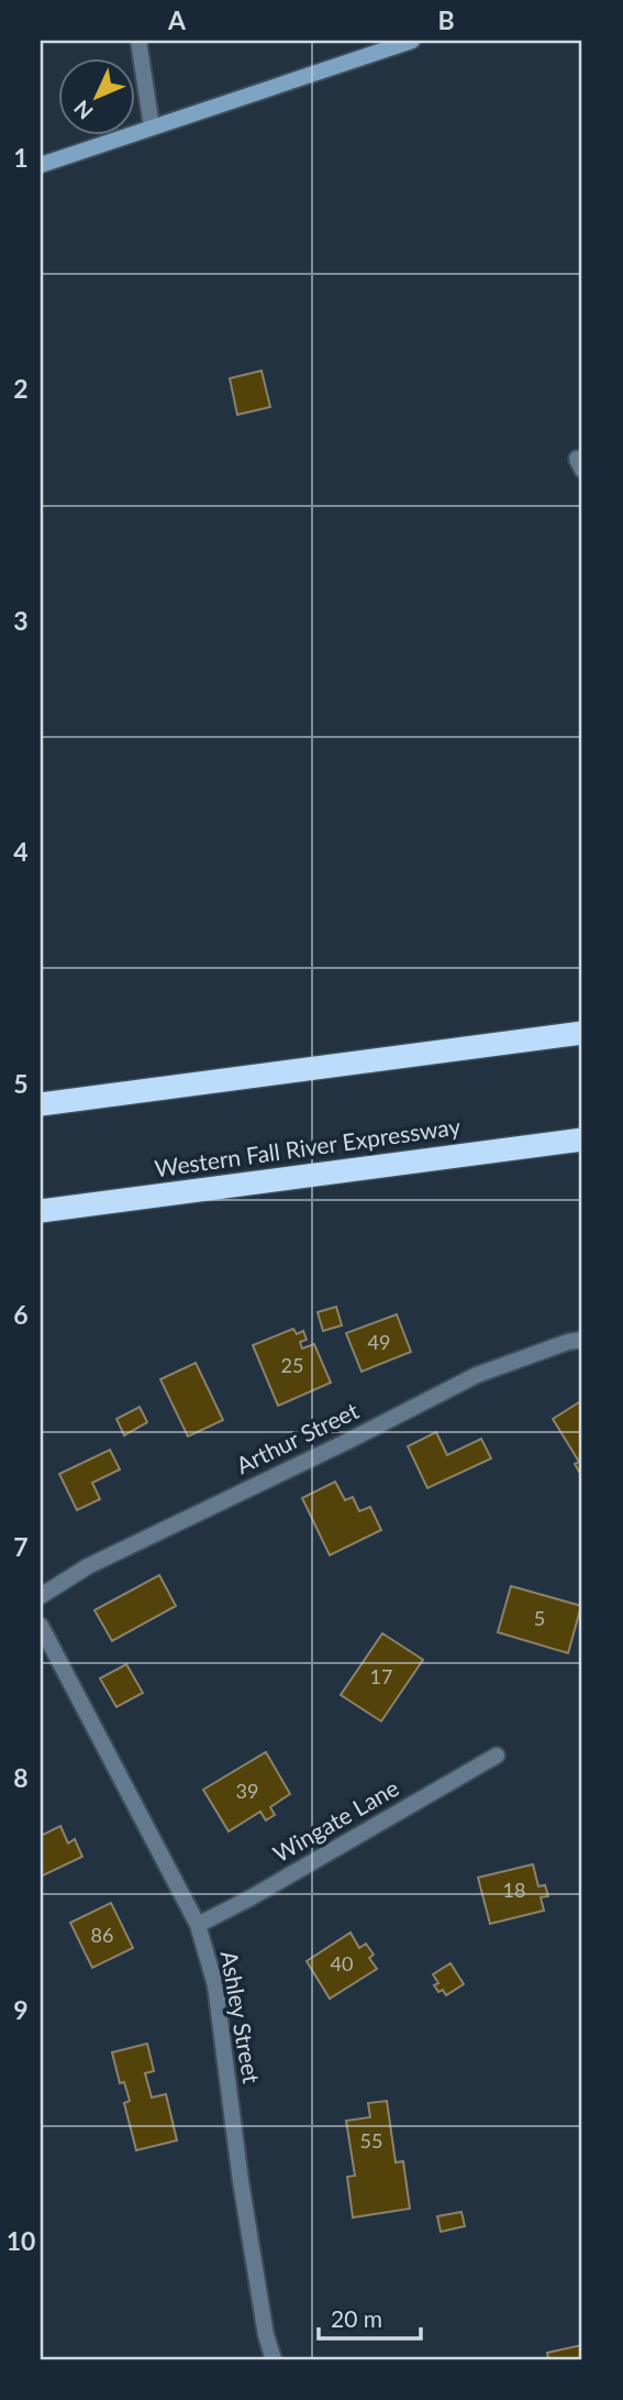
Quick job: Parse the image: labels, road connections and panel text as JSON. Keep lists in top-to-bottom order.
{
  "streets": {
    "highway": ["Western Fall River Expressway"],
    "street": ["Arthur Street", "Wingate Lane", "Ashley Street"]
  },
  "crossings": [
    ["Wingate Lane", "Ashley Street"]
  ],
  "house_numbers": [
    "49",
    "25",
    "5",
    "17",
    "39",
    "18",
    "86",
    "40",
    "55"
  ],
  "scale_bar": "20 m",
  "north": "bottom left",
  "grid": {
    "columns": ["A", "B"],
    "rows": [
      "1",
      "2",
      "3",
      "4",
      "5",
      "6",
      "7",
      "8",
      "9",
      "10"
    ]
  }
}
